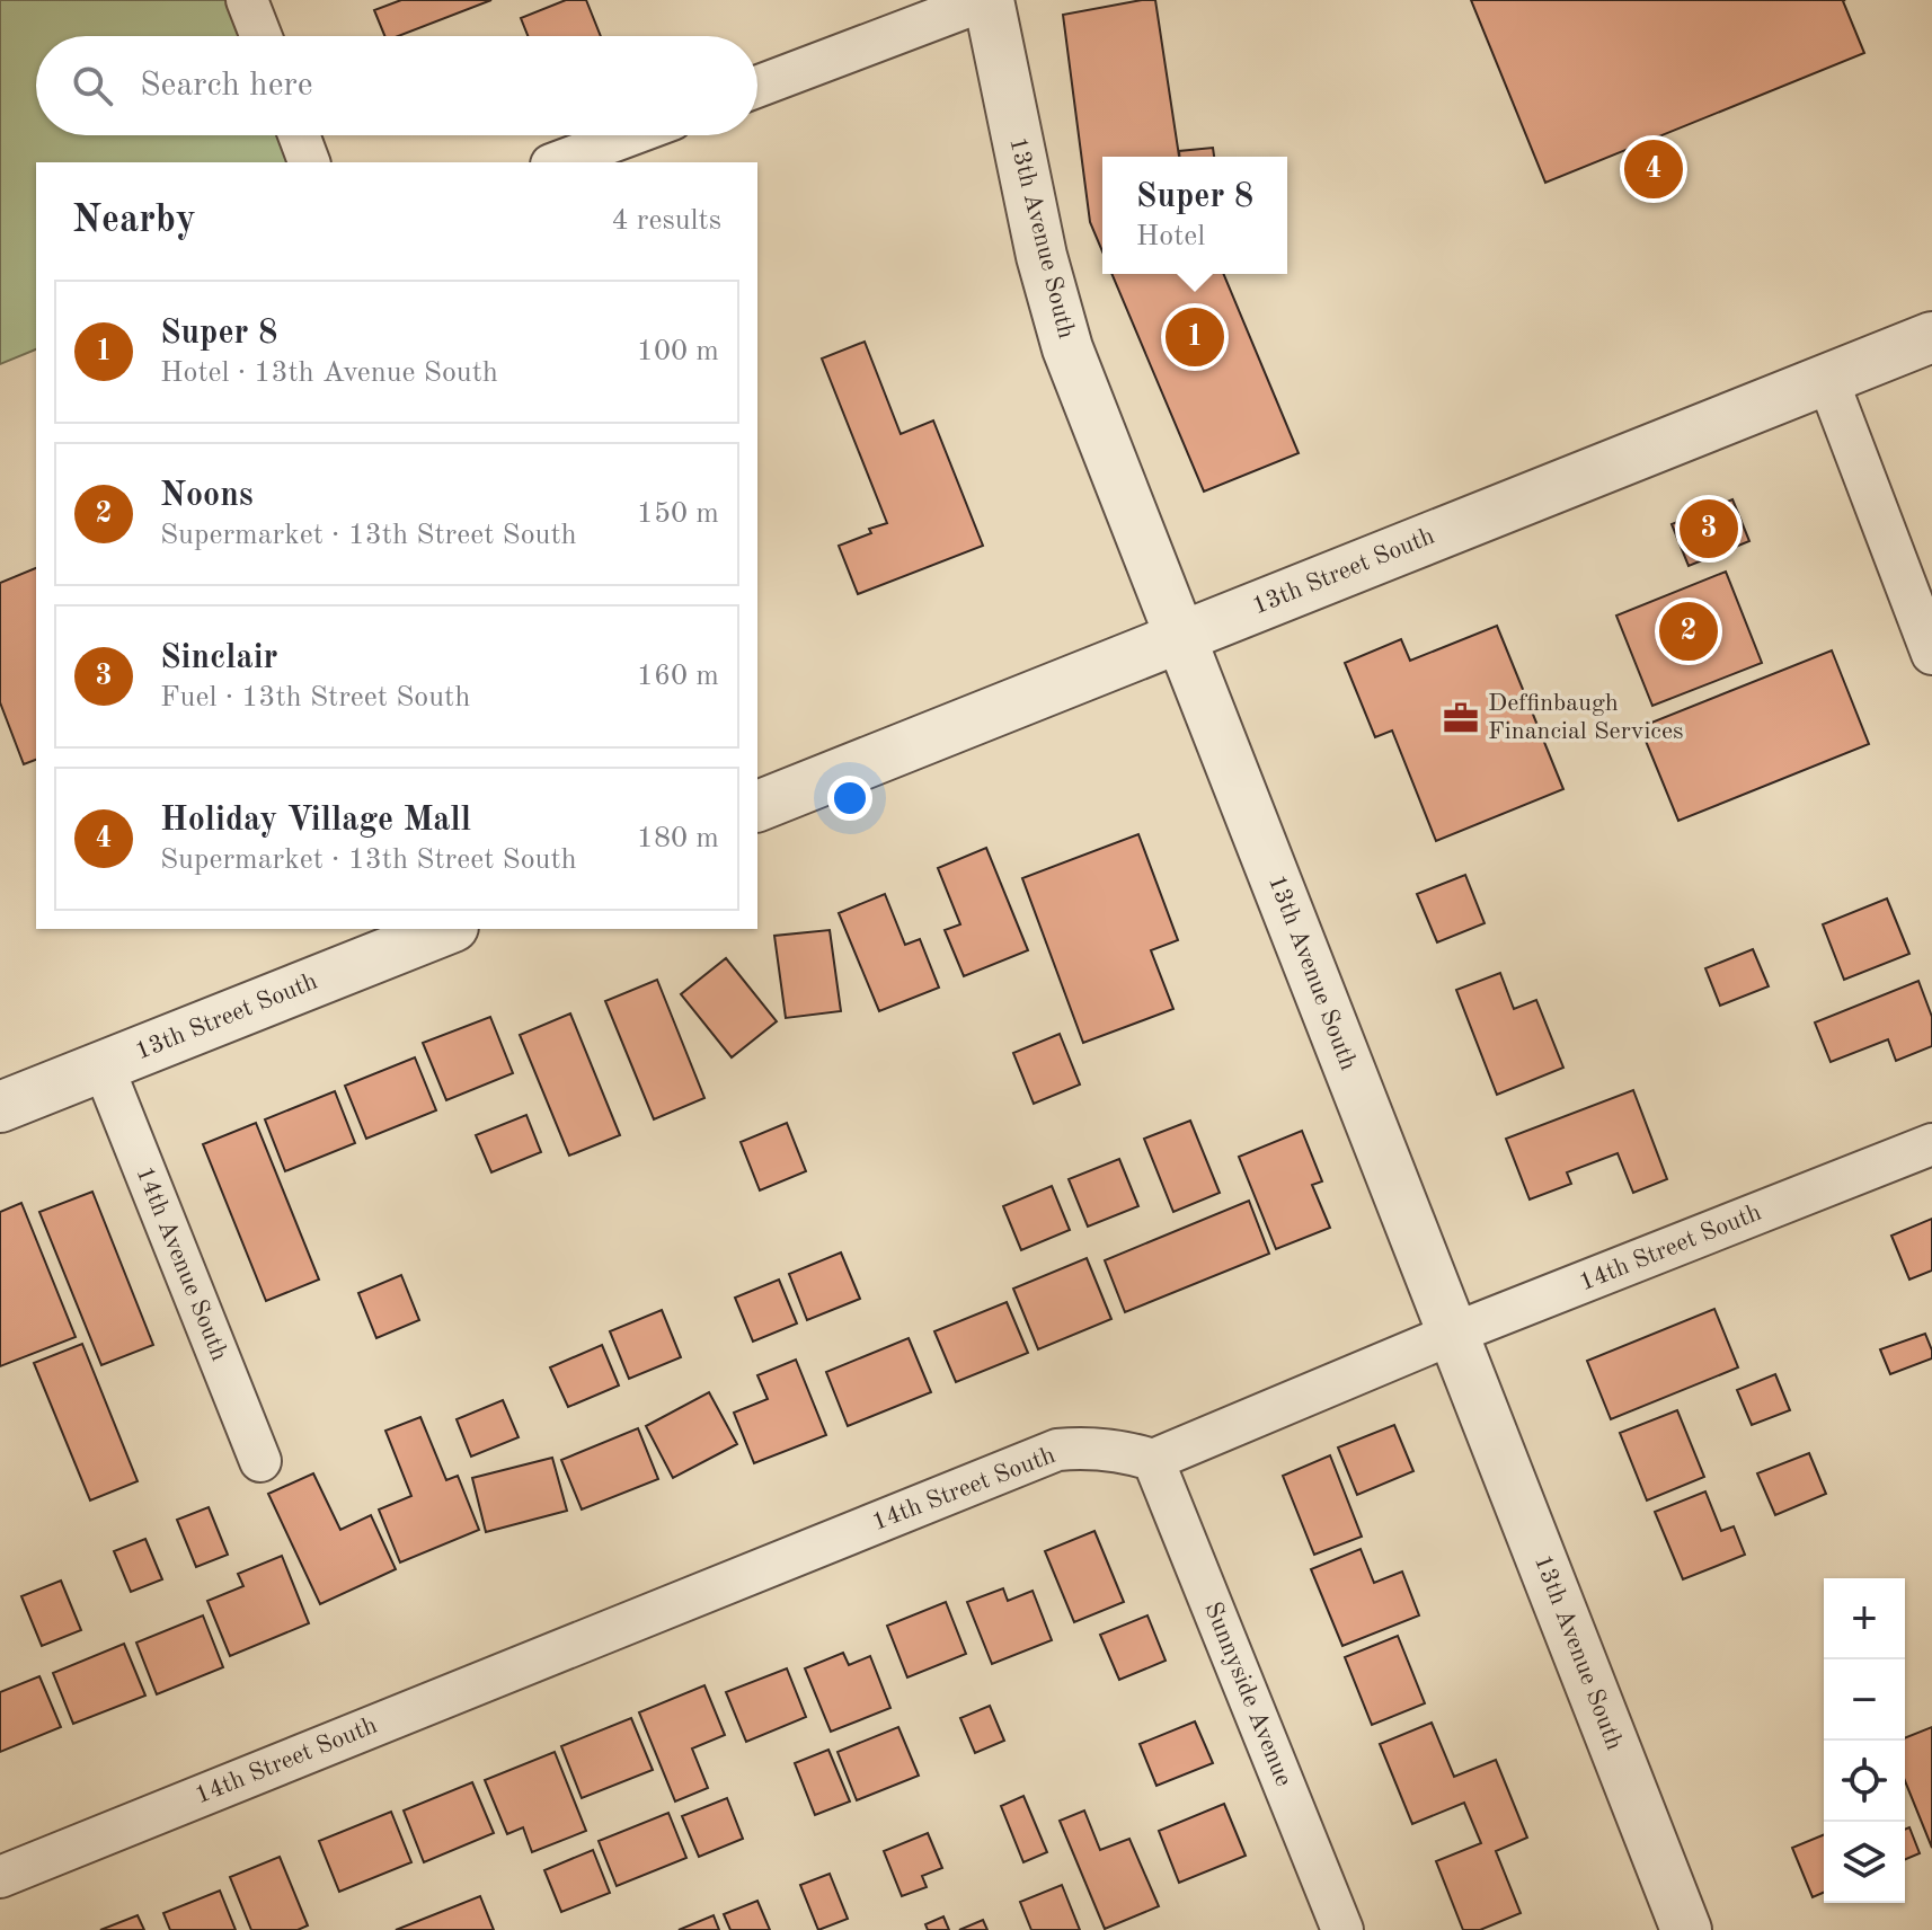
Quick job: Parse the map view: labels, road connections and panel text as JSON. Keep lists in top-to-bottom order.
{
  "streets": {
    "street": [
      "13th Avenue South",
      "13th Street South",
      "14th Street South",
      "14th Avenue South",
      "Sunnyside Avenue"
    ]
  },
  "crossings": [
    ["13th Avenue South", "13th Street South"],
    ["13th Avenue South", "14th Street South"],
    ["13th Street South", "14th Avenue South"],
    ["14th Street South", "Sunnyside Avenue"]
  ],
  "places": {
    "office": ["Deffinbaugh Financial Services"]
  },
  "page": {
    "search": "Search here",
    "pins": [
      "4",
      "1",
      "3",
      "2"
    ],
    "popup": ["Super 8", "Hotel"],
    "heading": ["Nearby", "4 results"],
    "list": [
      {
        "mark": "1",
        "name": "Super 8",
        "note": "Hotel · 13th Avenue South",
        "value": "100 m"
      },
      {
        "mark": "2",
        "name": "Noons",
        "note": "Supermarket · 13th Street South",
        "value": "150 m"
      },
      {
        "mark": "3",
        "name": "Sinclair",
        "note": "Fuel · 13th Street South",
        "value": "160 m"
      },
      {
        "mark": "4",
        "name": "Holiday Village Mall",
        "note": "Supermarket · 13th Street South",
        "value": "180 m"
      }
    ],
    "map_buttons": ["+", "−"]
  }
}
